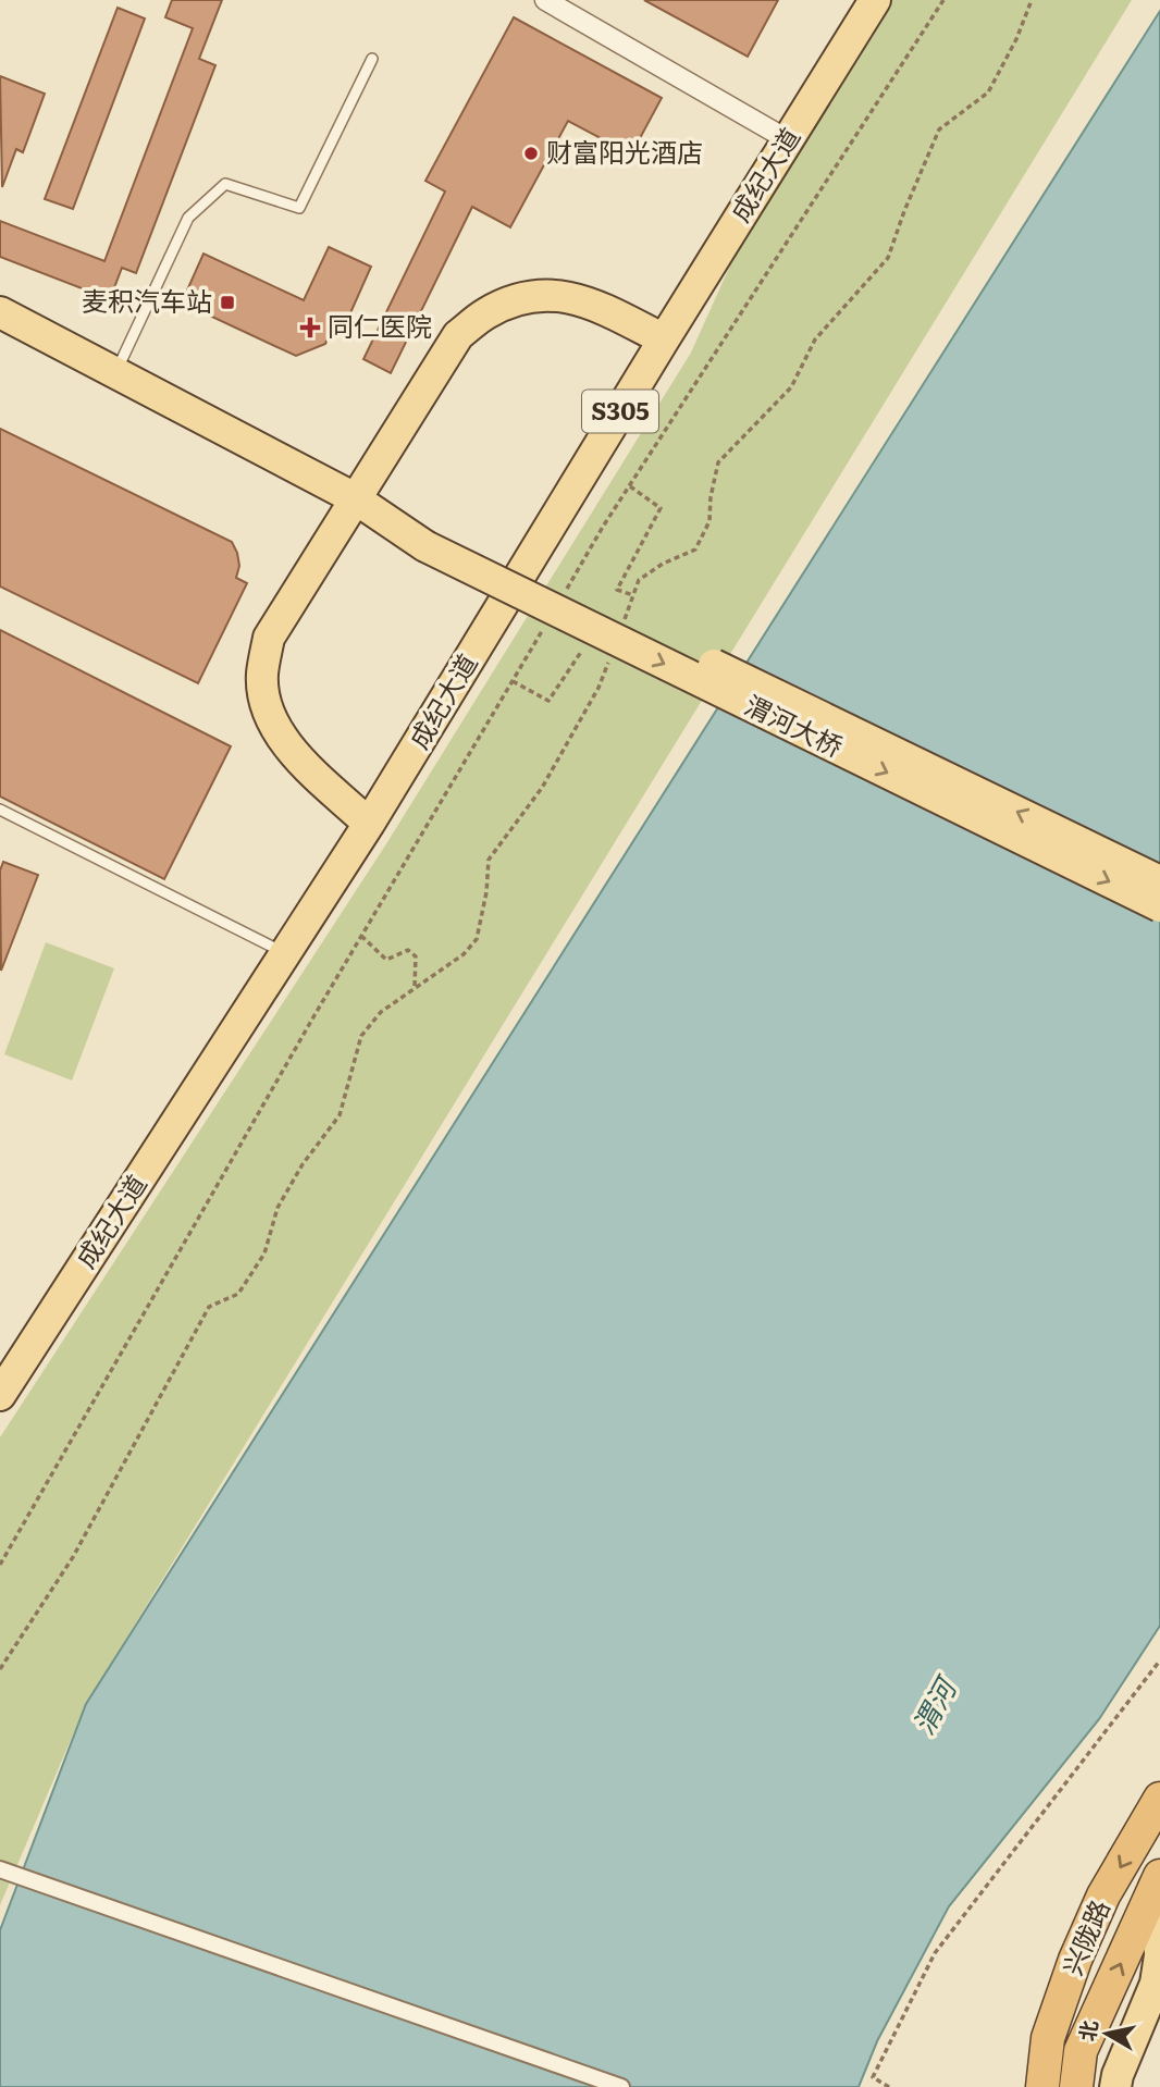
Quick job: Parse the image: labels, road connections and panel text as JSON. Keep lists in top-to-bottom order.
{
  "streets": {
    "highway": ["兴陇路"],
    "main road": ["成纪大道", "S305", "渭河大桥"]
  },
  "water": ["渭河"],
  "places": {
    "other": ["财富阳光酒店"],
    "transit": ["麦积汽车站"],
    "health": ["同仁医院"]
  },
  "north": "left"
}
